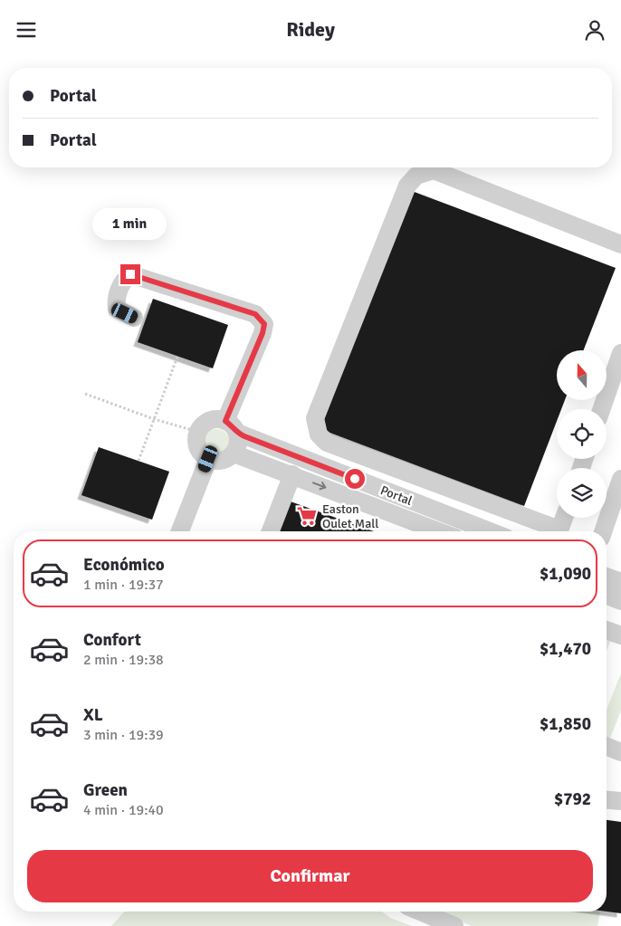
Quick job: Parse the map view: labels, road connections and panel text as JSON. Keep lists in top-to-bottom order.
{
  "streets": {
    "street": ["Portal"]
  },
  "places": {
    "supermarket": ["Easton Oulet Mall"]
  },
  "north": "top",
  "page": {
    "header": "Ridey",
    "banner": ["Portal", "Portal"],
    "bubble": "1 min",
    "list": [
      {
        "name": "Económico",
        "note": "1 min · 19:37",
        "value": "$1,090"
      },
      {
        "name": "Confort",
        "note": "2 min · 19:38",
        "value": "$1,470"
      },
      {
        "name": "XL",
        "note": "3 min · 19:39",
        "value": "$1,850"
      },
      {
        "name": "Green",
        "note": "4 min · 19:40",
        "value": "$792"
      }
    ],
    "buttons": "Confirmar"
  }
}
